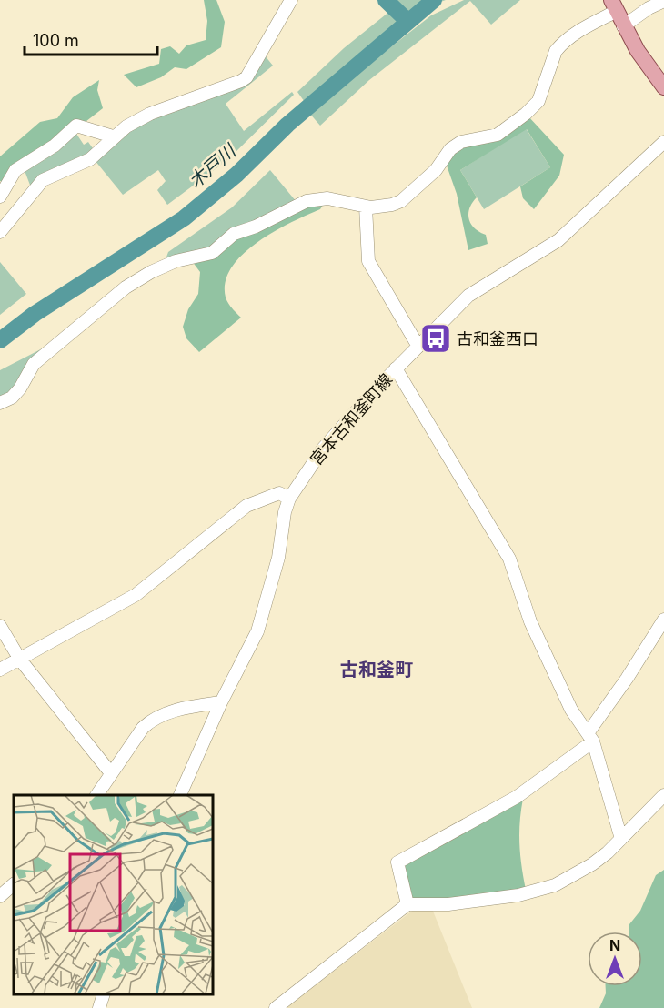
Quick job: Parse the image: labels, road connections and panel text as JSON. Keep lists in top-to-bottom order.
{
  "streets": {
    "street": ["宮本古和釜町線"]
  },
  "districts": ["古和釜町"],
  "water": ["木戸川"],
  "places": {
    "bus stop": ["古和釜西口"]
  },
  "scale_bar": "100 m",
  "north": "top"
}
